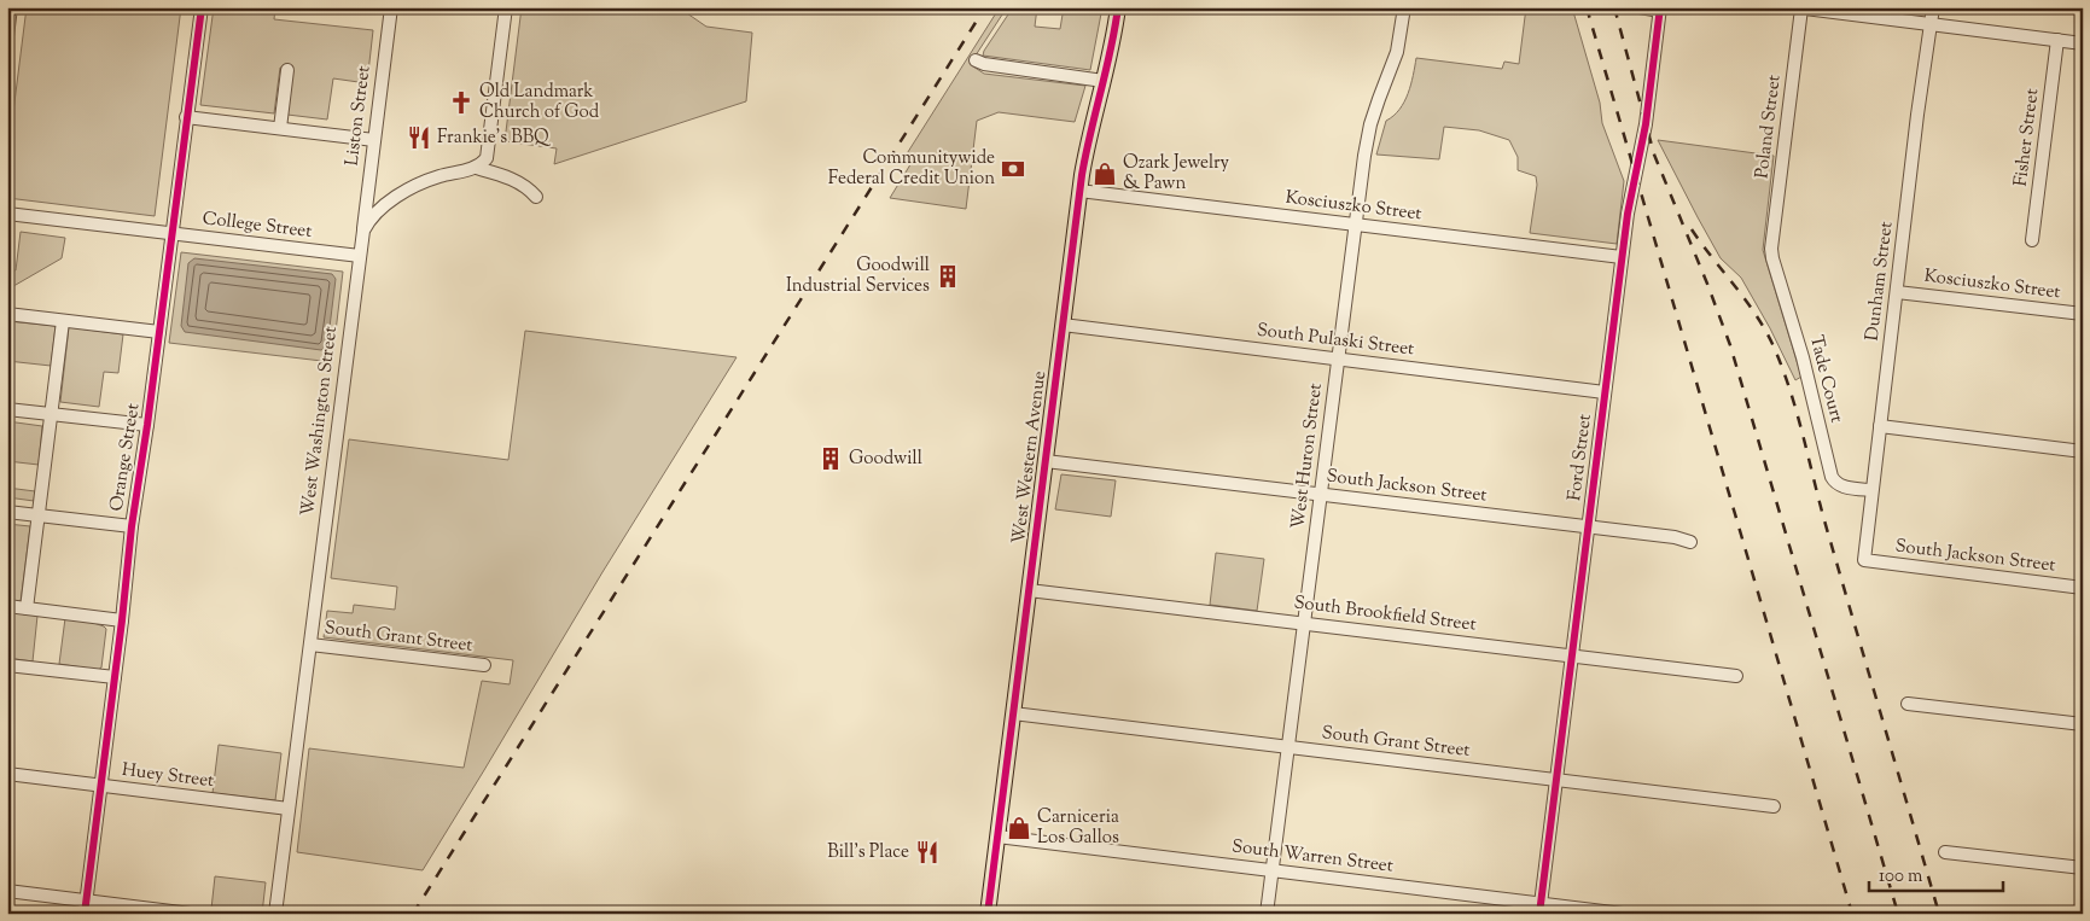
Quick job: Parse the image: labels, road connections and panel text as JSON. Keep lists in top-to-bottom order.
{
  "streets": {
    "main road": ["West Western Avenue"],
    "street": [
      "Liston Street",
      "Poland Street",
      "Fisher Street",
      "Kosciuszko Street",
      "College Street",
      "Dunham Street",
      "South Pulaski Street",
      "Tade Court",
      "West Washington Street",
      "West Huron Street",
      "Orange Street",
      "Ford Street",
      "South Jackson Street",
      "South Brookfield Street",
      "South Grant Street",
      "Huey Street",
      "South Warren Street"
    ]
  },
  "crossings": [
    ["Liston Street", "West Washington Street"],
    ["Poland Street", "Tade Court"],
    ["Kosciuszko Street", "Dunham Street"],
    ["Kosciuszko Street", "West Huron Street"],
    ["Kosciuszko Street", "West Western Avenue"],
    ["Kosciuszko Street", "Ford Street"],
    ["College Street", "West Washington Street"],
    ["College Street", "Orange Street"],
    ["Dunham Street", "Tade Court"],
    ["Dunham Street", "South Jackson Street"],
    ["South Pulaski Street", "West Huron Street"],
    ["South Pulaski Street", "West Western Avenue"],
    ["South Pulaski Street", "Ford Street"],
    ["West Washington Street", "South Grant Street"],
    ["West Washington Street", "Huey Street"],
    ["West Huron Street", "South Jackson Street"],
    ["West Huron Street", "South Brookfield Street"],
    ["West Huron Street", "South Grant Street"],
    ["West Huron Street", "South Warren Street"],
    ["Orange Street", "Huey Street"],
    ["West Western Avenue", "South Jackson Street"],
    ["West Western Avenue", "South Brookfield Street"],
    ["West Western Avenue", "South Grant Street"],
    ["West Western Avenue", "South Warren Street"],
    ["Ford Street", "South Jackson Street"],
    ["Ford Street", "South Brookfield Street"],
    ["Ford Street", "South Grant Street"],
    ["Ford Street", "South Warren Street"]
  ],
  "places": {
    "church": ["Old Landmark Church of God"],
    "restaurant": ["Frankie's BBQ", "Bill's Place"],
    "bank": ["Communitywide Federal Credit Union"],
    "shop": ["Ozark Jewelry & Pawn", "Carniceria Los Gallos"],
    "building": ["Goodwill Industrial Services", "Goodwill"]
  },
  "scale_bar": "100 m"
}
